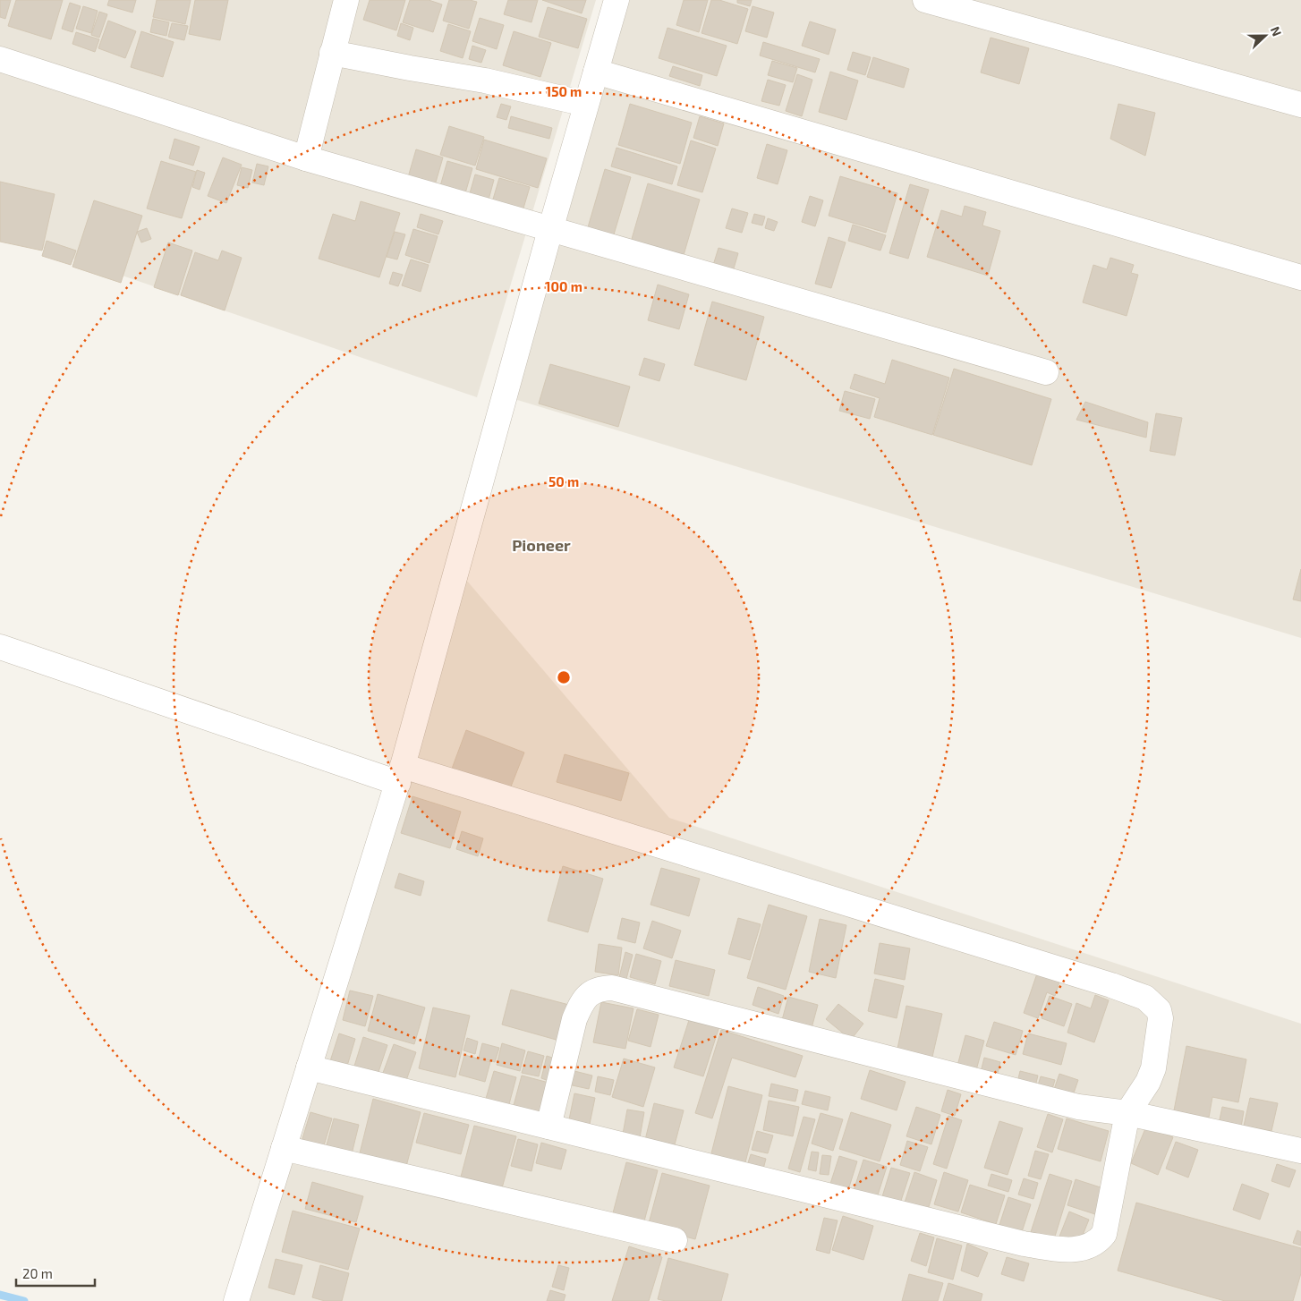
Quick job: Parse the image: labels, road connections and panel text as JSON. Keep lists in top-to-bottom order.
{
  "districts": ["Pioneer"],
  "scale_bar": "20 m",
  "north": "right",
  "rings": ["150 m", "100 m", "50 m"]
}
